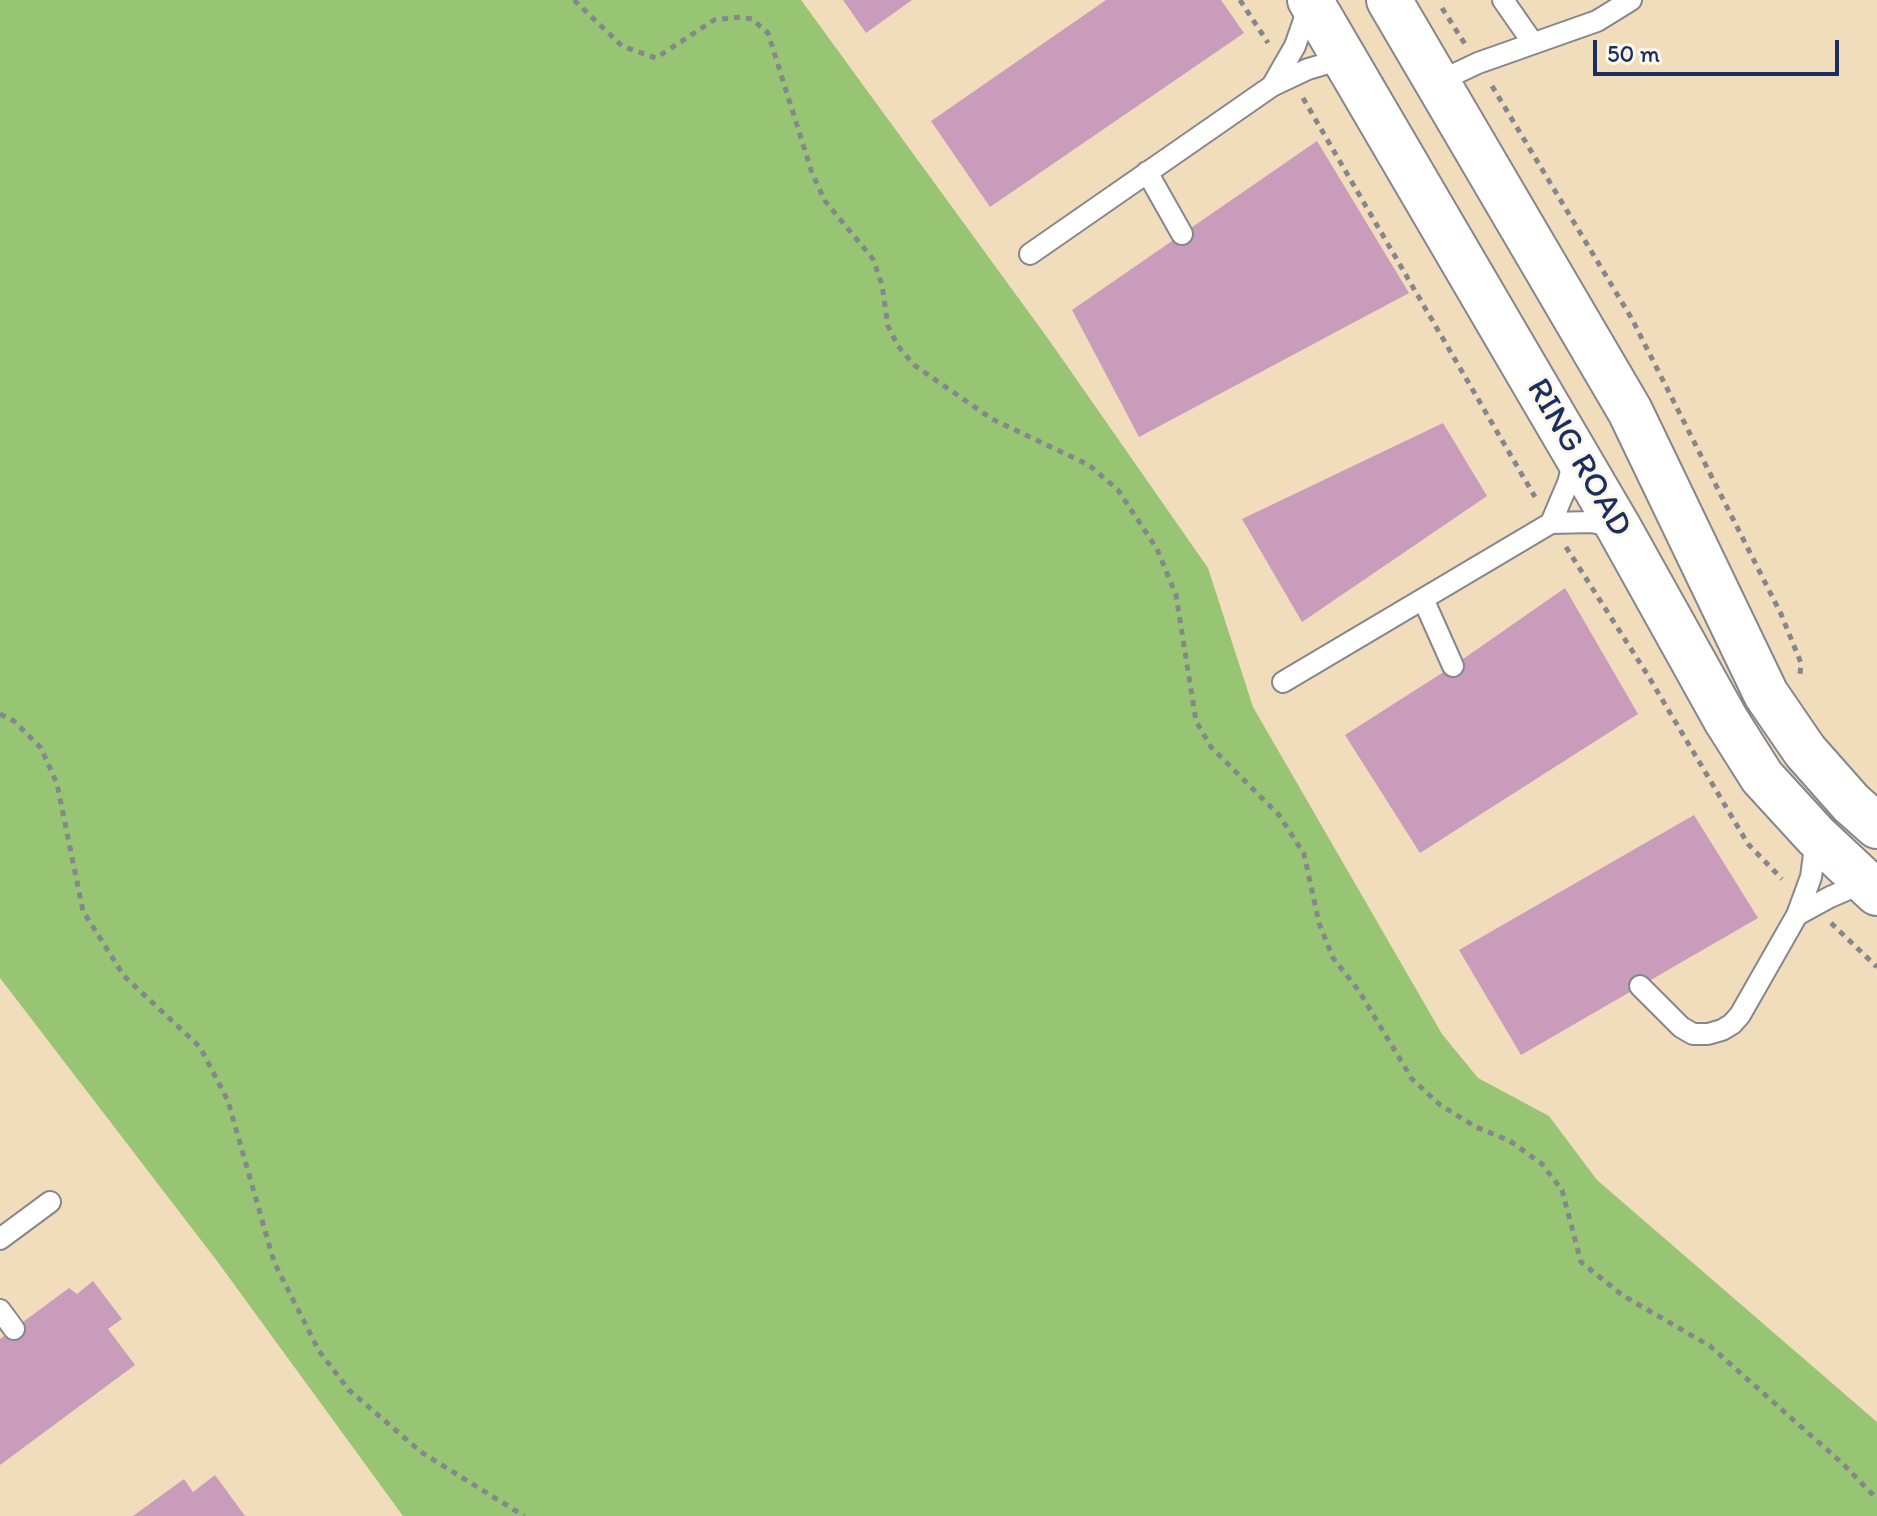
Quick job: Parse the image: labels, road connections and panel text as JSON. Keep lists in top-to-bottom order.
{
  "streets": {
    "street": ["RING ROAD"]
  },
  "scale_bar": "50 m"
}
